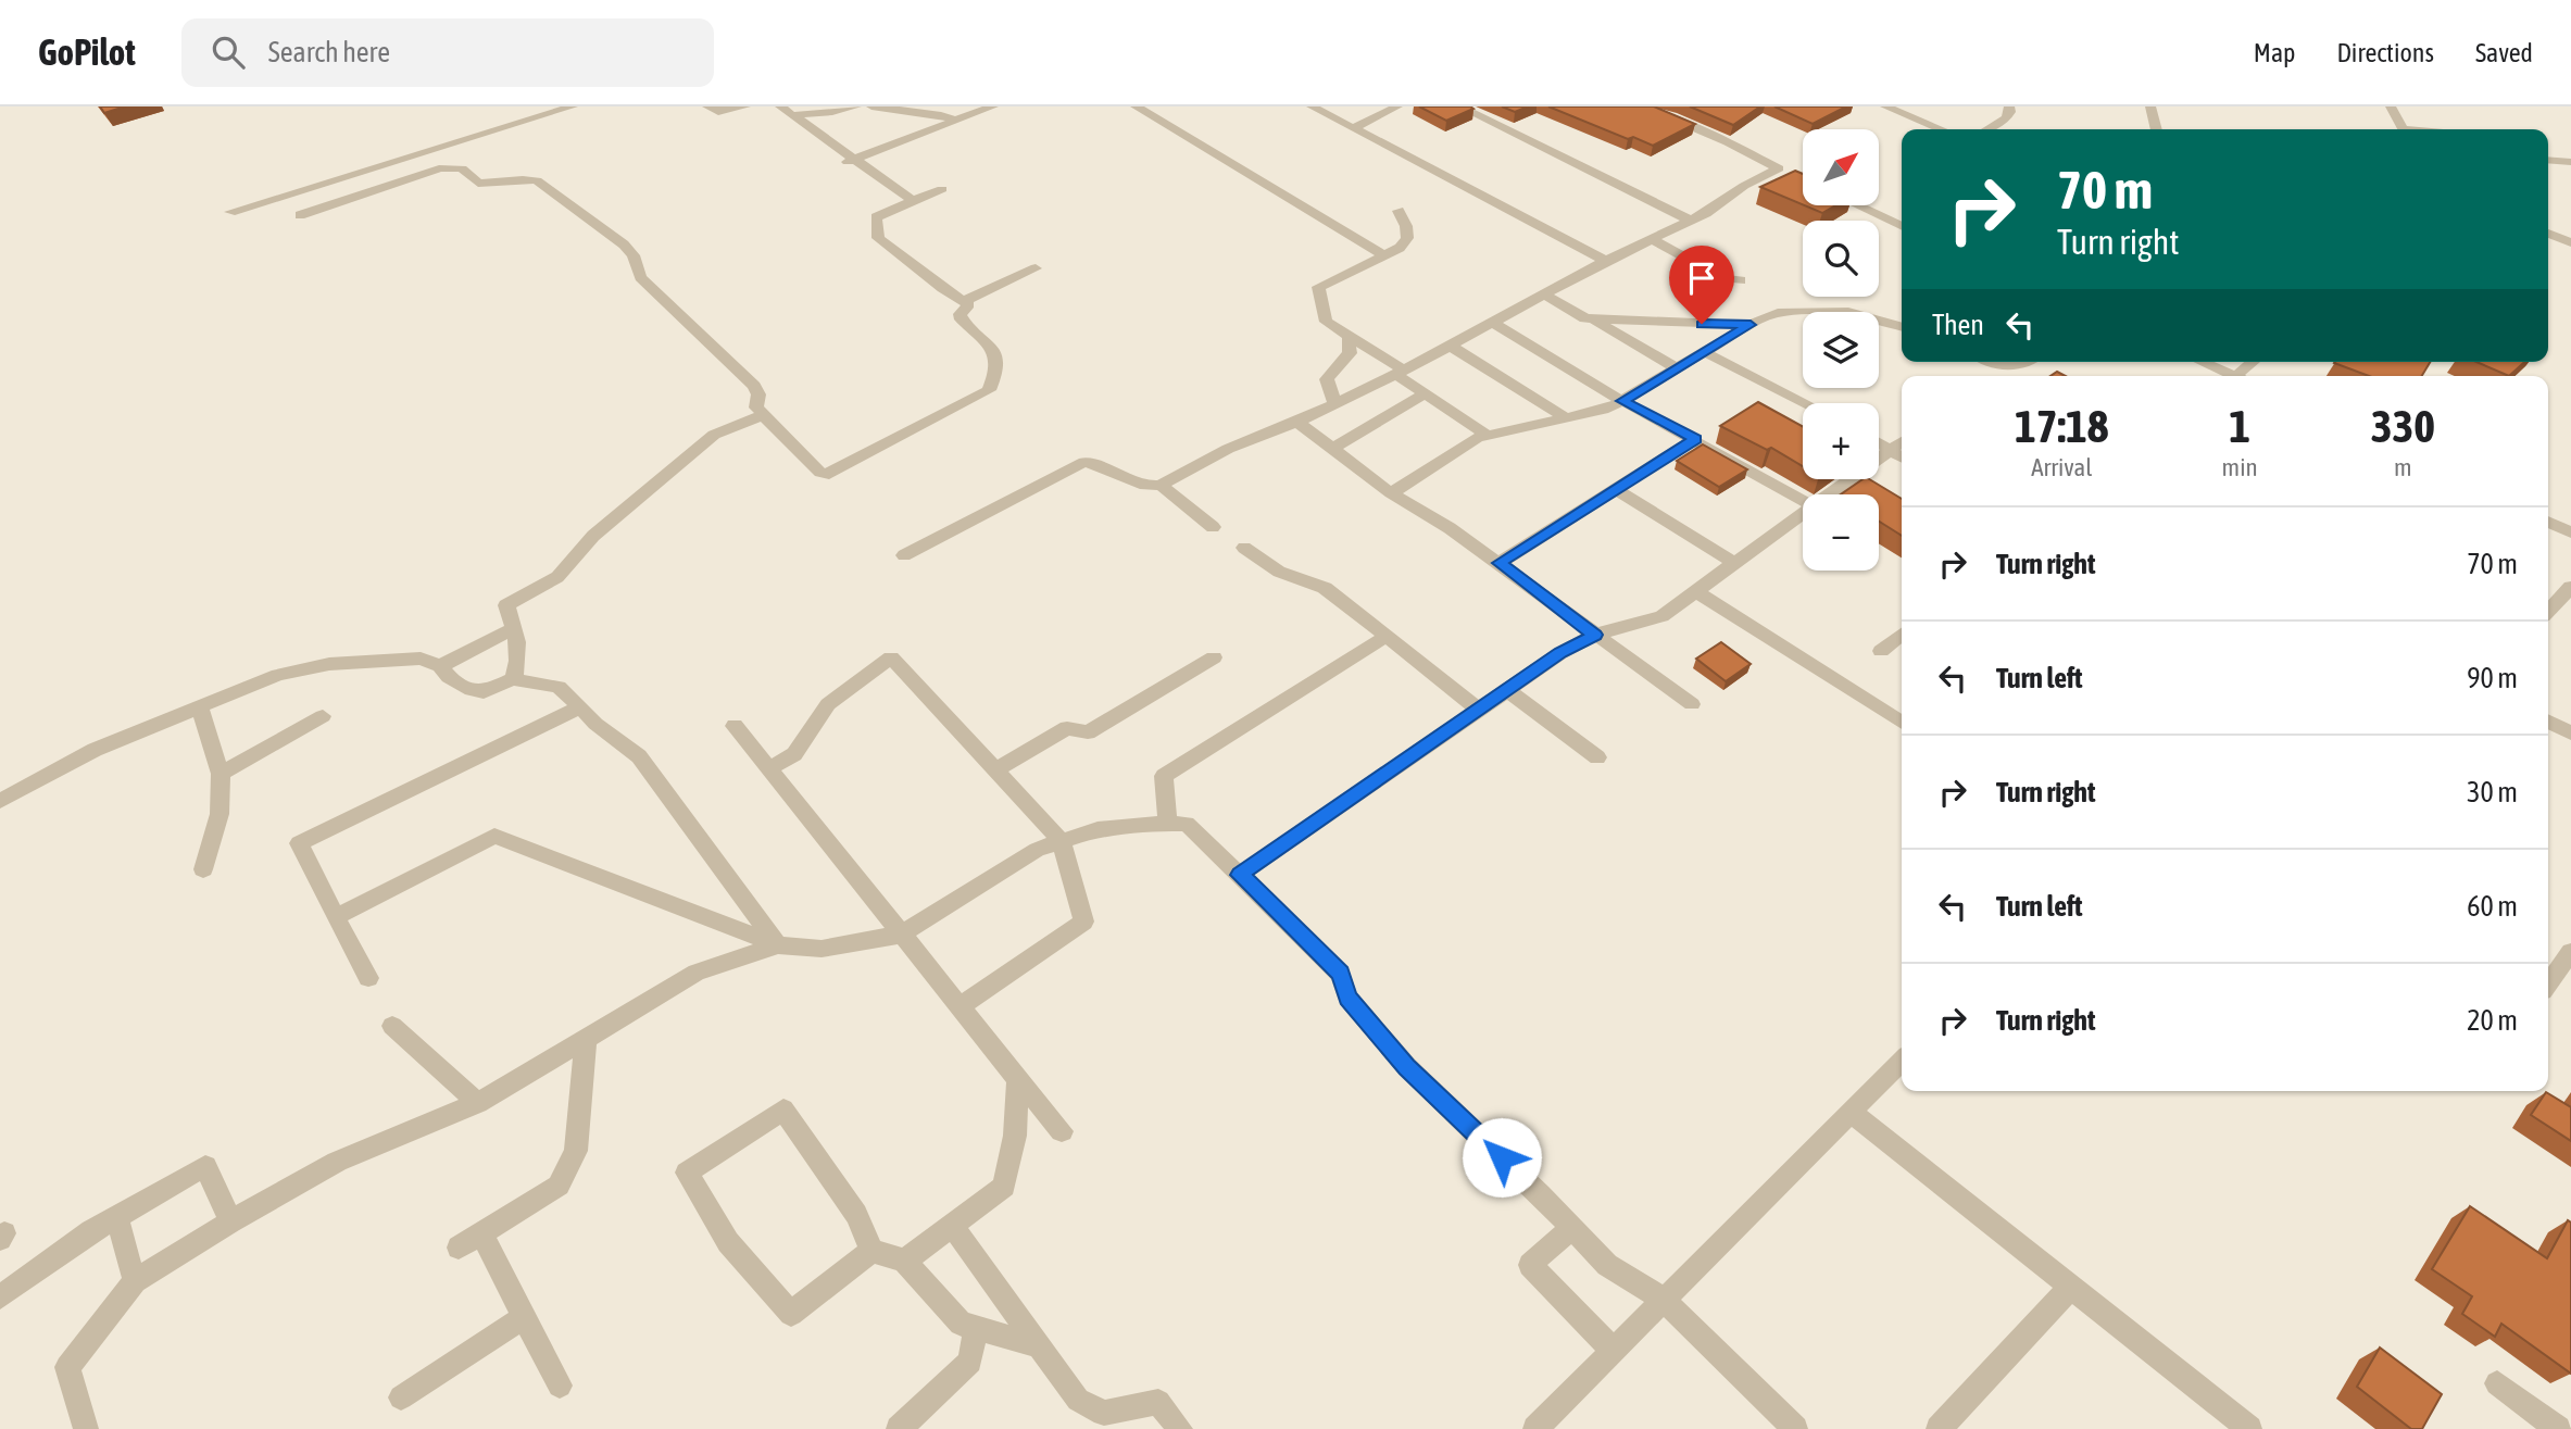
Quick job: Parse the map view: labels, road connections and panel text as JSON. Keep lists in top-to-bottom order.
{
  "north": "top right",
  "page": {
    "header": "GoPilot",
    "search": "Search here",
    "nav": ["Map", "Directions", "Saved"],
    "map_buttons": ["+", "−"],
    "turn": ["70 m", "Turn right"],
    "then": "Then",
    "eta": [
      "17:18",
      "Arrival",
      "1",
      "min",
      "330",
      "m"
    ],
    "list": [
      {
        "name": "Turn right",
        "value": "70 m"
      },
      {
        "name": "Turn left",
        "value": "90 m"
      },
      {
        "name": "Turn right",
        "value": "30 m"
      },
      {
        "name": "Turn left",
        "value": "60 m"
      },
      {
        "name": "Turn right",
        "value": "20 m"
      }
    ]
  }
}
